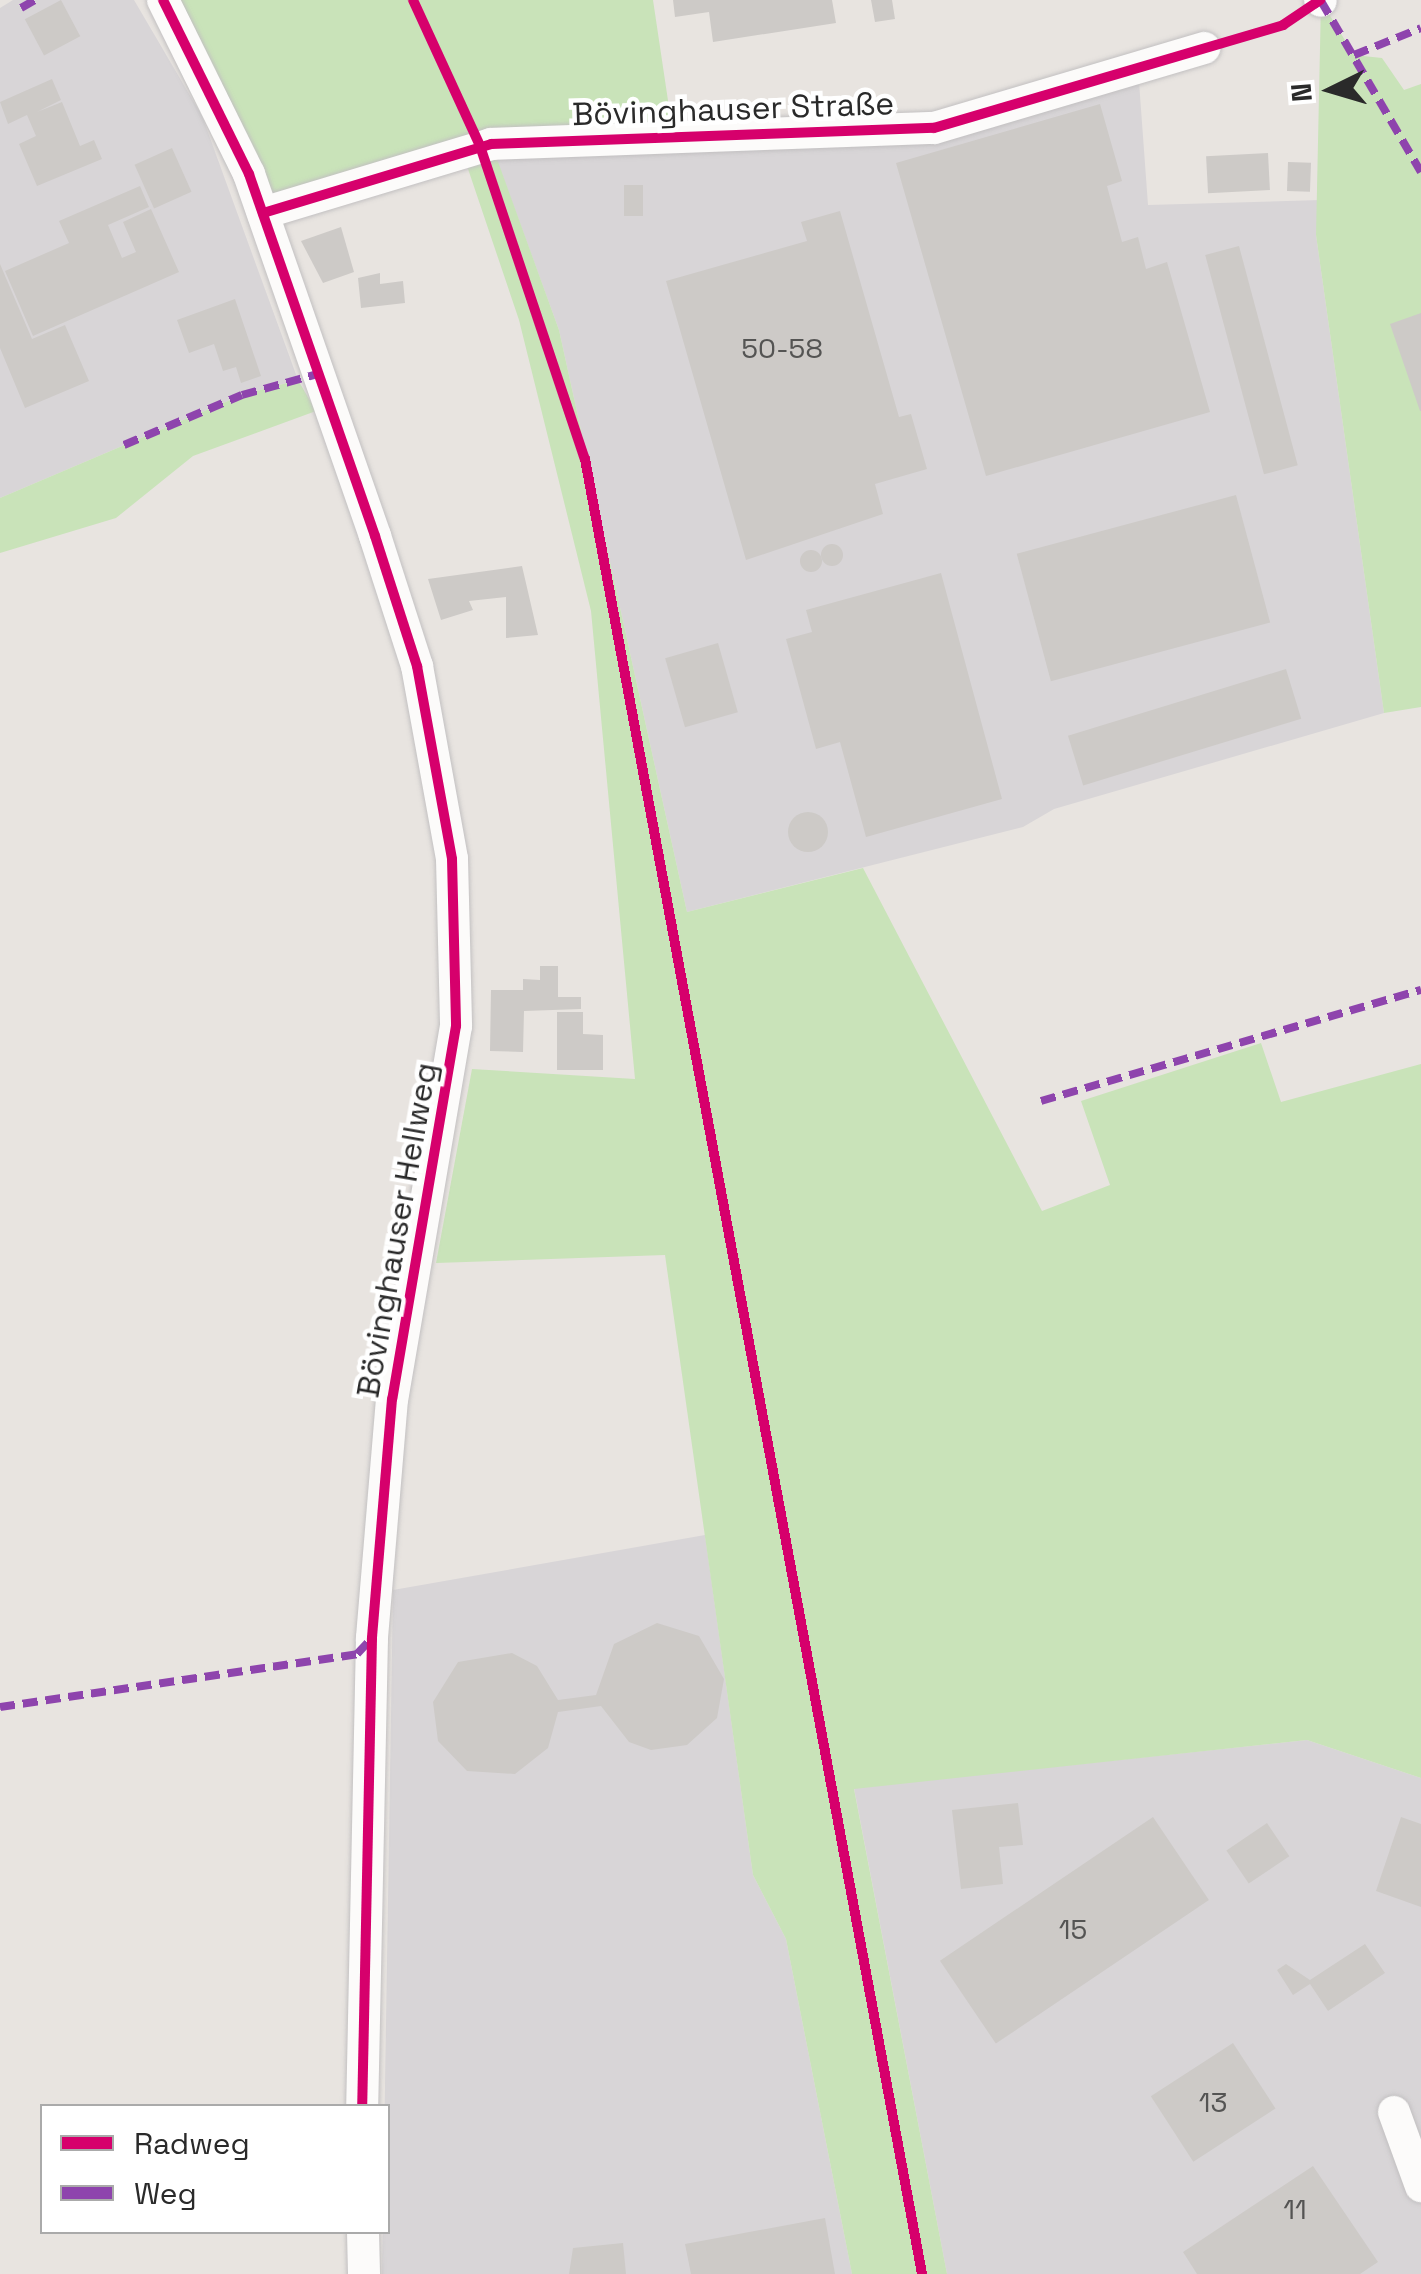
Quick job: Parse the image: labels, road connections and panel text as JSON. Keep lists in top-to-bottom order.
{
  "streets": {
    "street": ["Bövinghauser Straße", "Bövinghauser Hellweg"]
  },
  "crossings": [
    ["Bövinghauser Straße", "Bövinghauser Hellweg"]
  ],
  "house_numbers": [
    "50-58",
    "15",
    "13",
    "11"
  ],
  "legend": ["Radweg", "Weg"],
  "north": "left"
}
